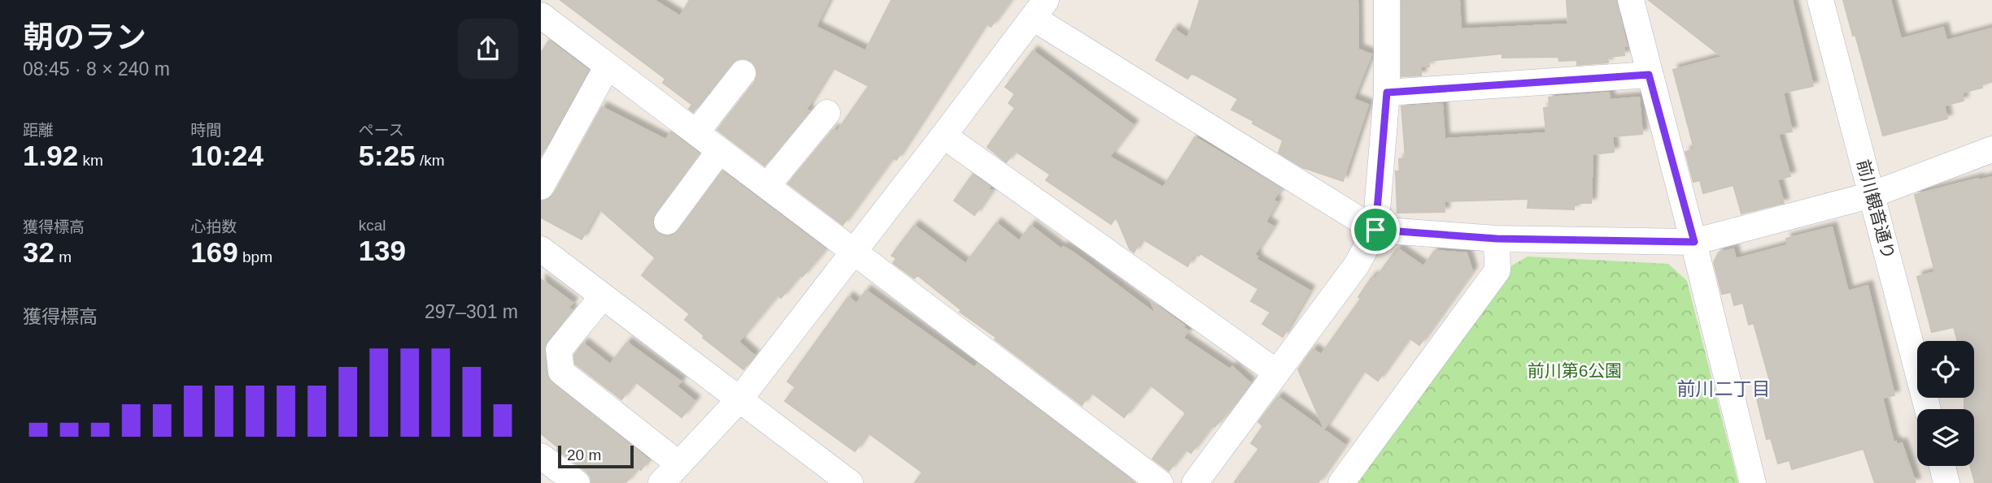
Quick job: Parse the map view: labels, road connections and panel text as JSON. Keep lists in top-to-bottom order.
{
  "streets": {
    "street": ["前川観音通り"]
  },
  "districts": ["前川二丁目"],
  "parks": ["前川第6公園"],
  "scale_bar": "20 m",
  "page": {
    "heading": ["朝のラン", "08:45 · 8 × 240 m"],
    "stats": [
      ["距離", "1.92 km"],
      ["時間", "10:24"],
      ["ペース", "5:25 /km"],
      ["獲得標高", "32 m"],
      ["心拍数", "169 bpm"],
      ["kcal", "139"]
    ],
    "chart": ["獲得標高", "297–301 m"],
    "scale": "20 m"
  }
}
